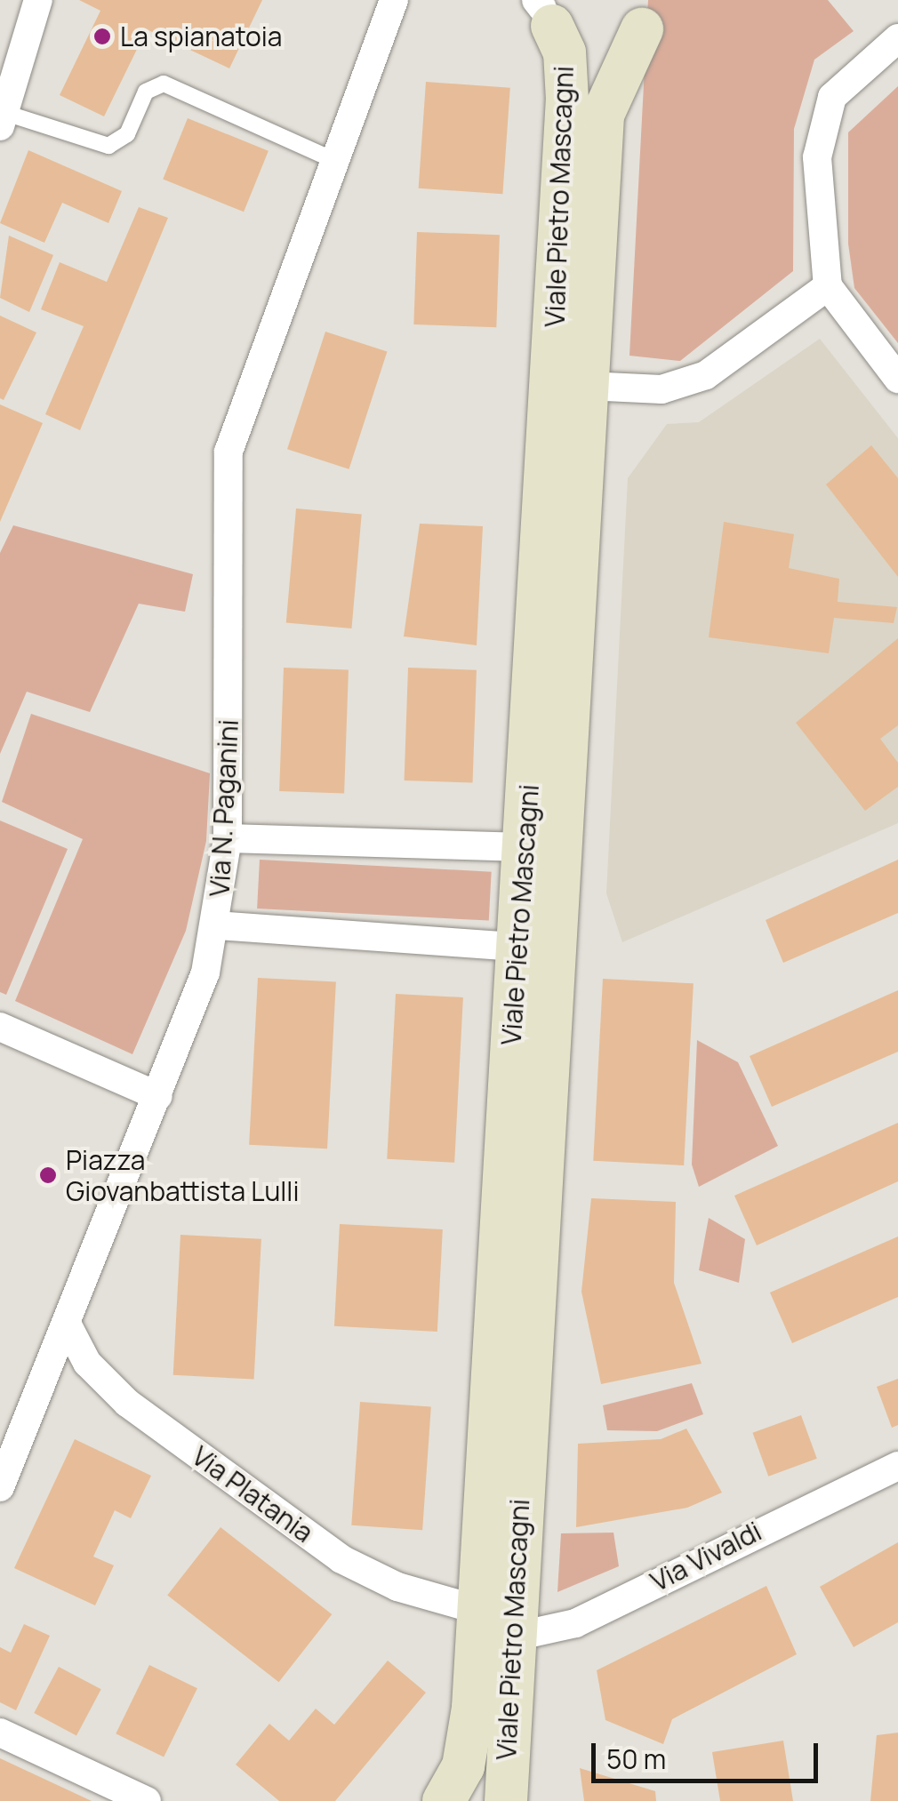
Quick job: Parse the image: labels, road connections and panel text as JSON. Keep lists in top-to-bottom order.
{
  "streets": {
    "main road": ["Viale Pietro Mascagni"],
    "street": ["Via N. Paganini", "Via Platania", "Via Vivaldi"]
  },
  "crossings": [
    ["Viale Pietro Mascagni", "Via Platania"],
    ["Viale Pietro Mascagni", "Via Vivaldi"],
    ["Via N. Paganini", "Via Platania"]
  ],
  "places": ["La spianatoia", "Piazza Giovanbattista Lulli"],
  "scale_bar": "50 m"
}
